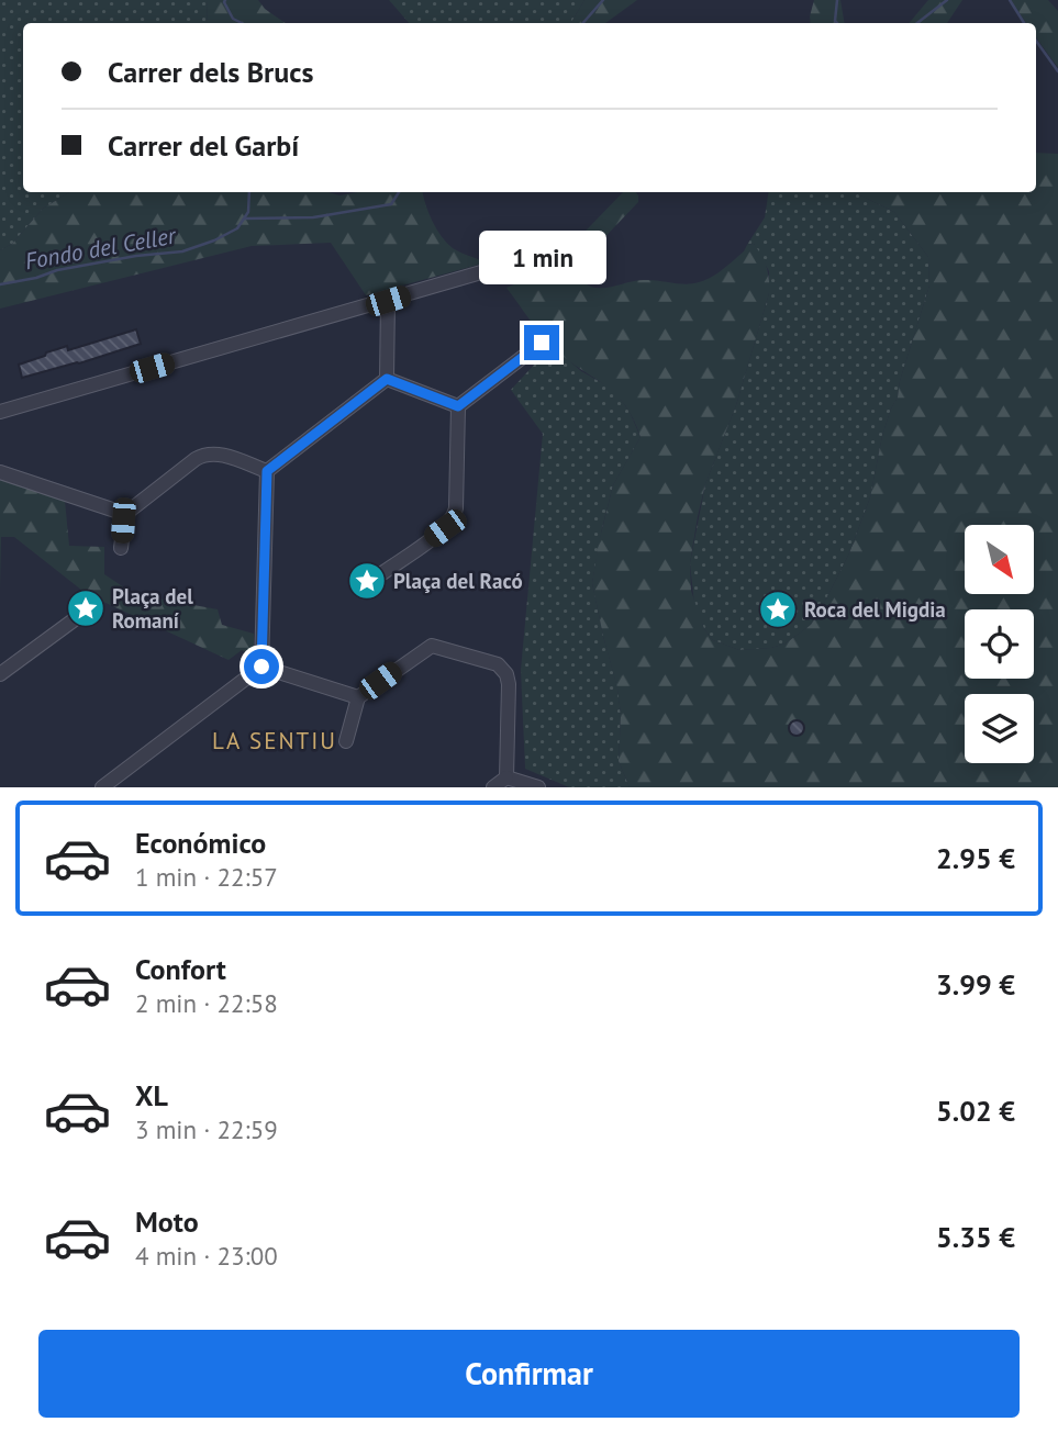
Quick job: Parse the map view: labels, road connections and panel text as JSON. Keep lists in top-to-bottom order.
{
  "districts": ["LA SENTIU"],
  "water": ["Fondo del Celler"],
  "places": {
    "place": ["Plaça del Racó", "Plaça del Romaní", "Roca del Migdia"]
  },
  "north": "bottom right",
  "page": {
    "banner": ["Carrer dels Brucs", "Carrer del Garbí"],
    "bubble": "1 min",
    "list": [
      {
        "name": "Económico",
        "note": "1 min · 22:57",
        "value": "2.95 €"
      },
      {
        "name": "Confort",
        "note": "2 min · 22:58",
        "value": "3.99 €"
      },
      {
        "name": "XL",
        "note": "3 min · 22:59",
        "value": "5.02 €"
      },
      {
        "name": "Moto",
        "note": "4 min · 23:00",
        "value": "5.35 €"
      }
    ],
    "buttons": "Confirmar"
  }
}
